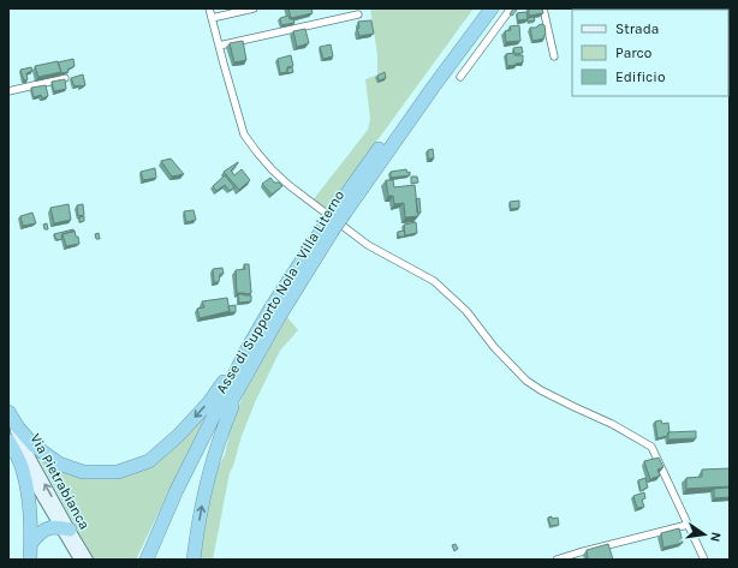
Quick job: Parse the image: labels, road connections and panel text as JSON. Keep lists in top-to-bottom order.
{
  "streets": {
    "highway": ["Asse di Supporto Nola - Villa Literno"],
    "main road": ["Via Pietrabianca"]
  },
  "legend": ["Strada", "Parco", "Edificio"],
  "north": "right"
}
